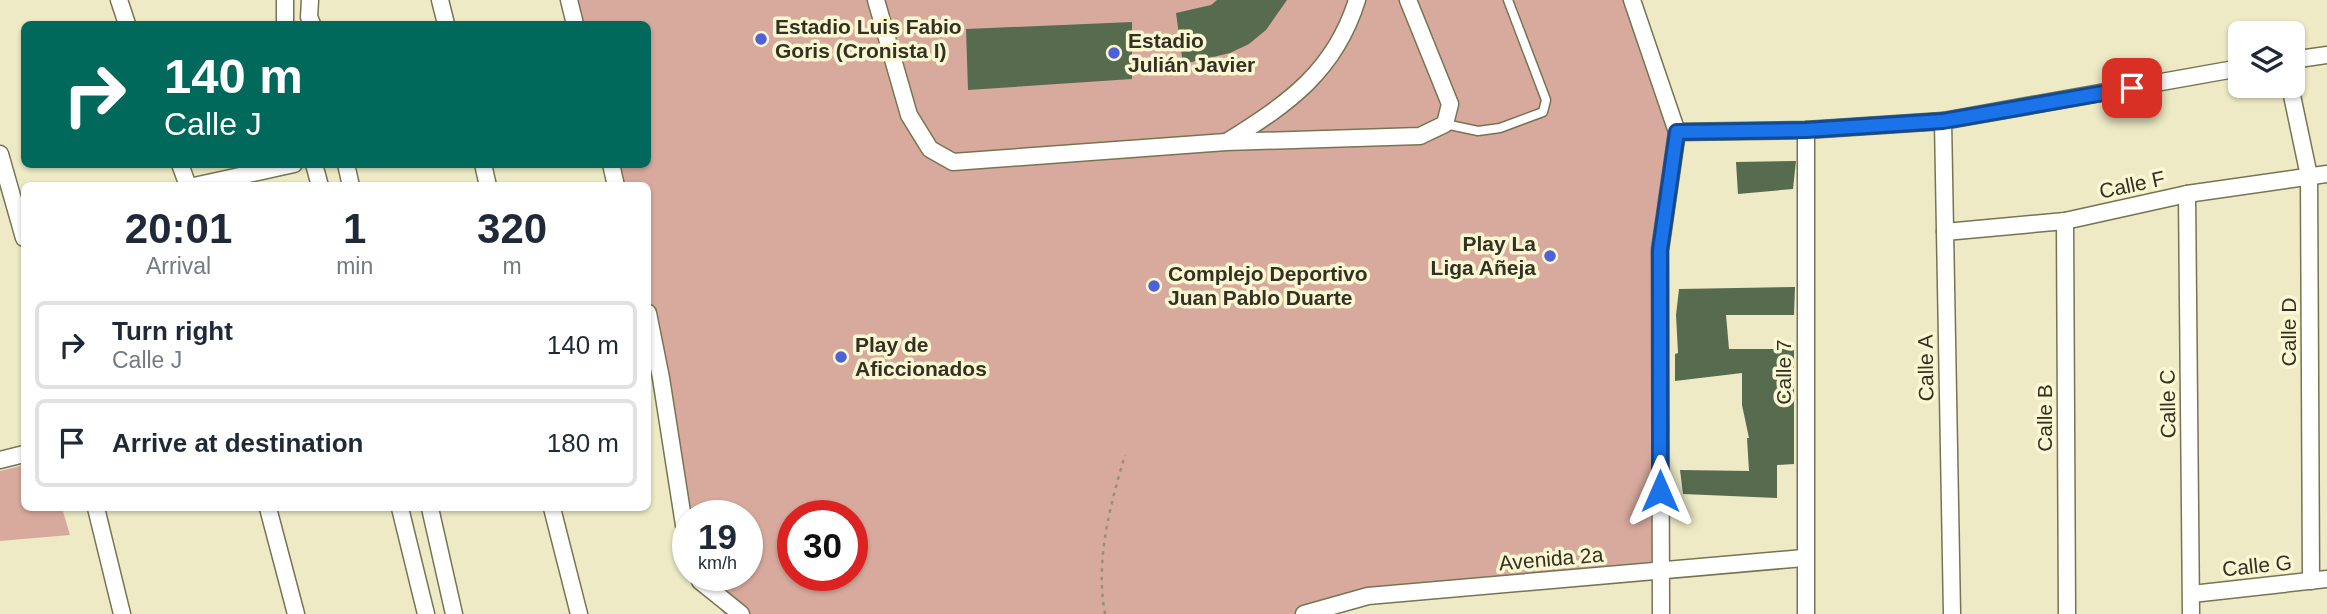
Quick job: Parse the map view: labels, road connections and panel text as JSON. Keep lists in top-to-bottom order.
{
  "streets": {
    "street": [
      "Calle F",
      "Calle D",
      "Calle A",
      "Calle 7",
      "Calle C",
      "Calle B",
      "Avenida 2a",
      "Calle G"
    ]
  },
  "crossings": [
    ["Calle F", "Calle D"],
    ["Calle F", "Calle A"],
    ["Calle F", "Calle C"],
    ["Calle F", "Calle B"],
    ["Calle D", "Calle G"],
    ["Calle 7", "Avenida 2a"],
    ["Calle C", "Calle G"]
  ],
  "places": [
    "Estadio Luis Fabio Goris (Cronista I)",
    "Estadio Julián Javier",
    "Play La Liga Añeja",
    "Complejo Deportivo Juan Pablo Duarte",
    "Play de Aficcionados"
  ],
  "page": {
    "turn": ["140 m", "Calle J"],
    "eta": [
      "20:01",
      "Arrival",
      "1",
      "min",
      "320",
      "m"
    ],
    "list": [
      {
        "name": "Turn right",
        "note": "Calle J",
        "value": "140 m"
      },
      {
        "name": "Arrive at destination",
        "value": "180 m"
      }
    ],
    "speed": "19 km/h",
    "limit": "30"
  }
}
